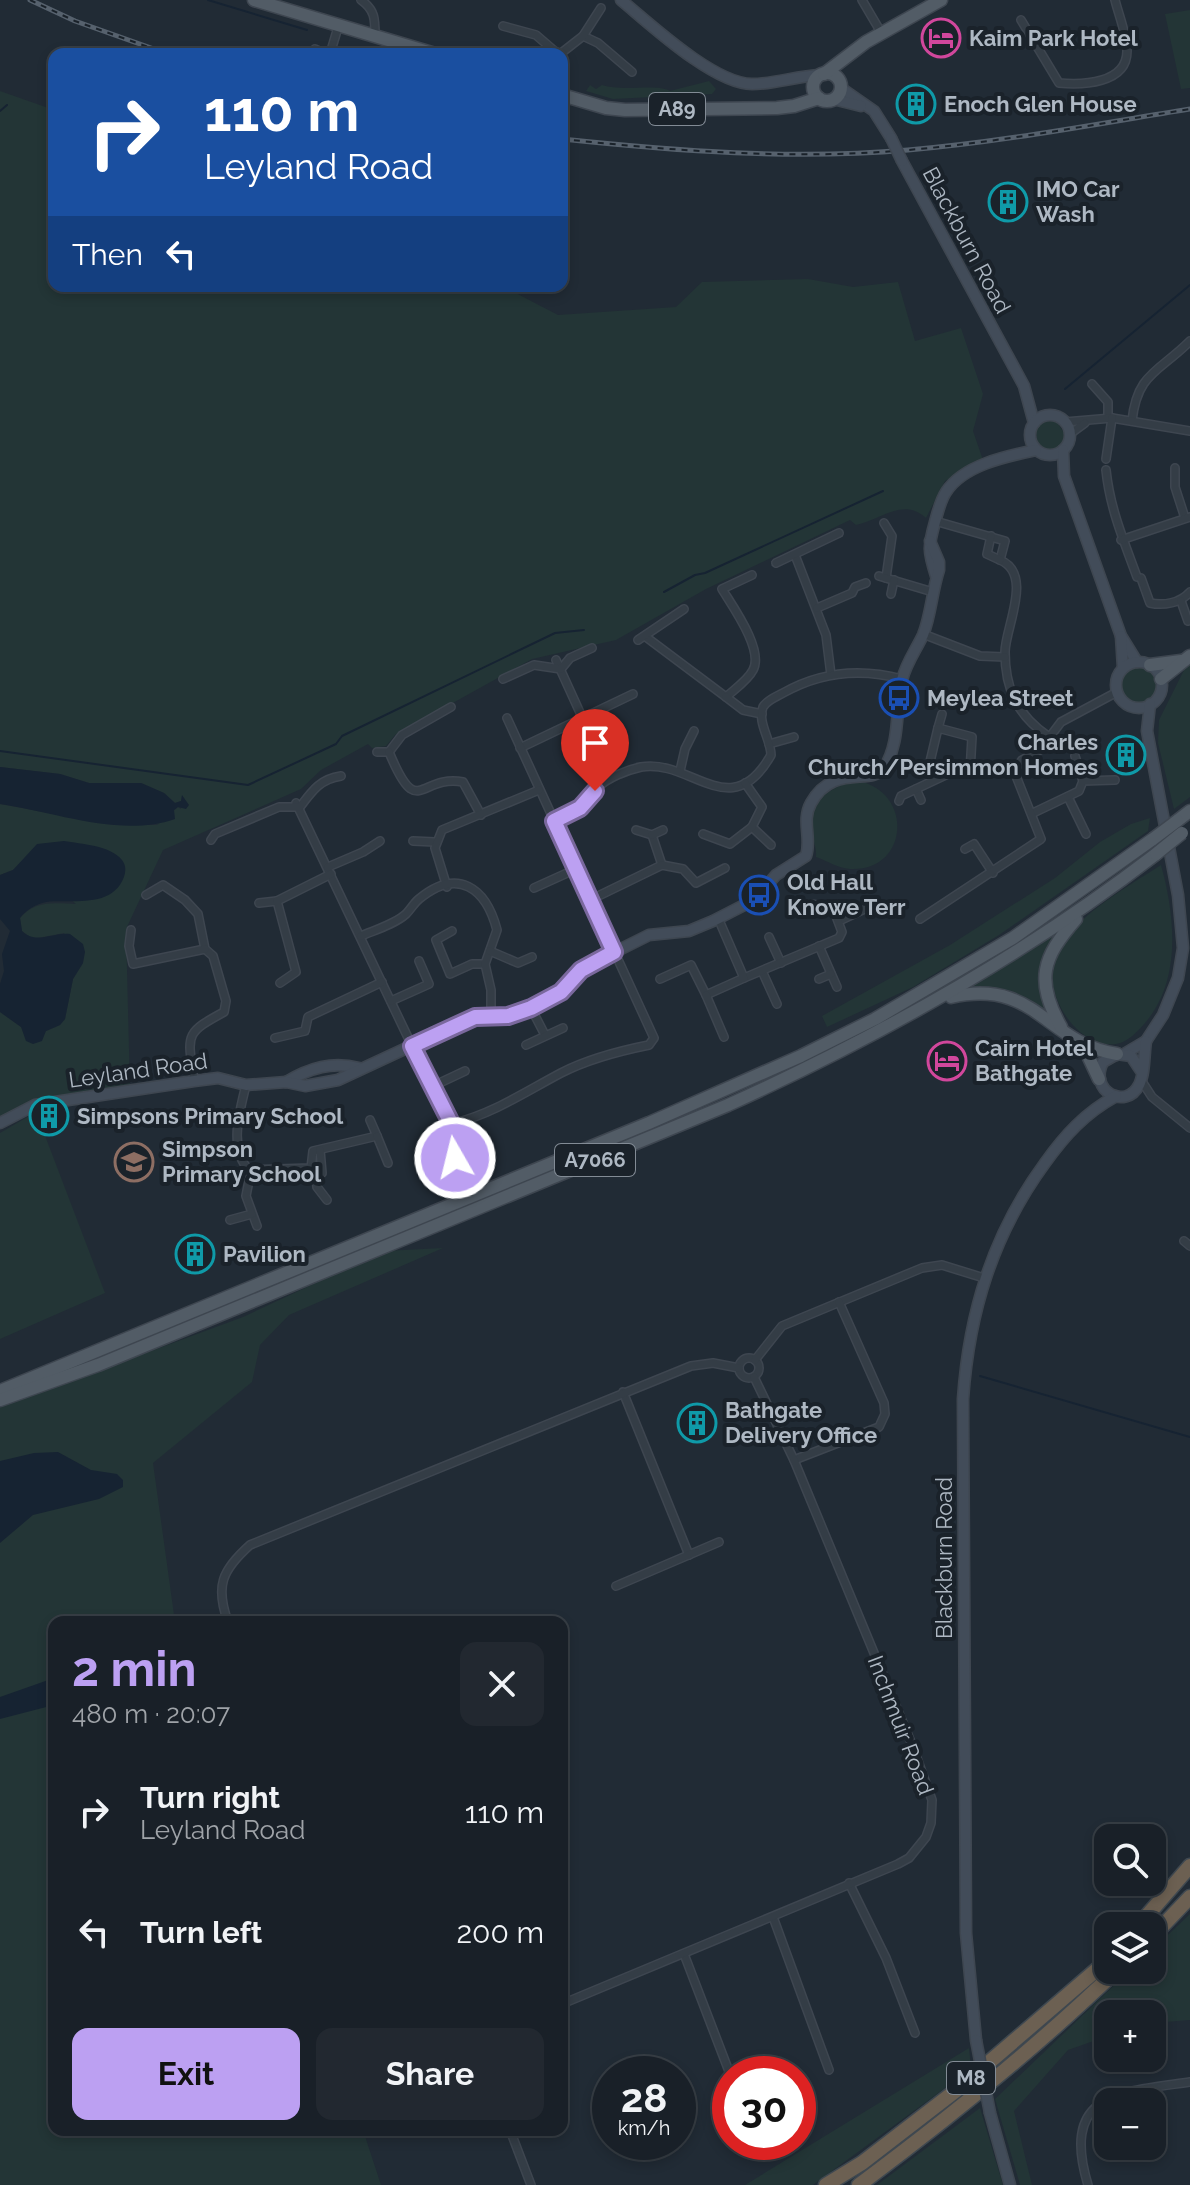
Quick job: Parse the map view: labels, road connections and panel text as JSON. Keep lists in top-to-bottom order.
{
  "streets": {
    "highway": ["M8"],
    "main road": [
      "A89",
      "Blackburn Road",
      "Leyland Road",
      "A7066"
    ],
    "street": ["Inchmuir Road"]
  },
  "crossings": [
    ["A89", "Blackburn Road"],
    ["Blackburn Road", "Leyland Road"],
    ["Blackburn Road", "A7066"]
  ],
  "places": {
    "hotel": ["Kaim Park Hotel", "Cairn Hotel Bathgate"],
    "building": [
      "Enoch Glen House",
      "IMO Car Wash",
      "Charles Church/Persimmon Homes",
      "Simpsons Primary School",
      "Pavilion",
      "Bathgate Delivery Office"
    ],
    "bus stop": ["Meylea Street", "Old Hall Knowe Terr"],
    "school or university": ["Simpson Primary School"]
  },
  "page": {
    "turn": ["110 m", "Leyland Road"],
    "then": "Then",
    "heading": ["2 min", "480 m · 20:07"],
    "list": [
      {
        "name": "Turn right",
        "note": "Leyland Road",
        "value": "110 m"
      },
      {
        "name": "Turn left",
        "value": "200 m"
      }
    ],
    "map_buttons": ["+", "−"],
    "buttons": ["Exit", "Share"],
    "speed": "28 km/h",
    "limit": "30"
  }
}
